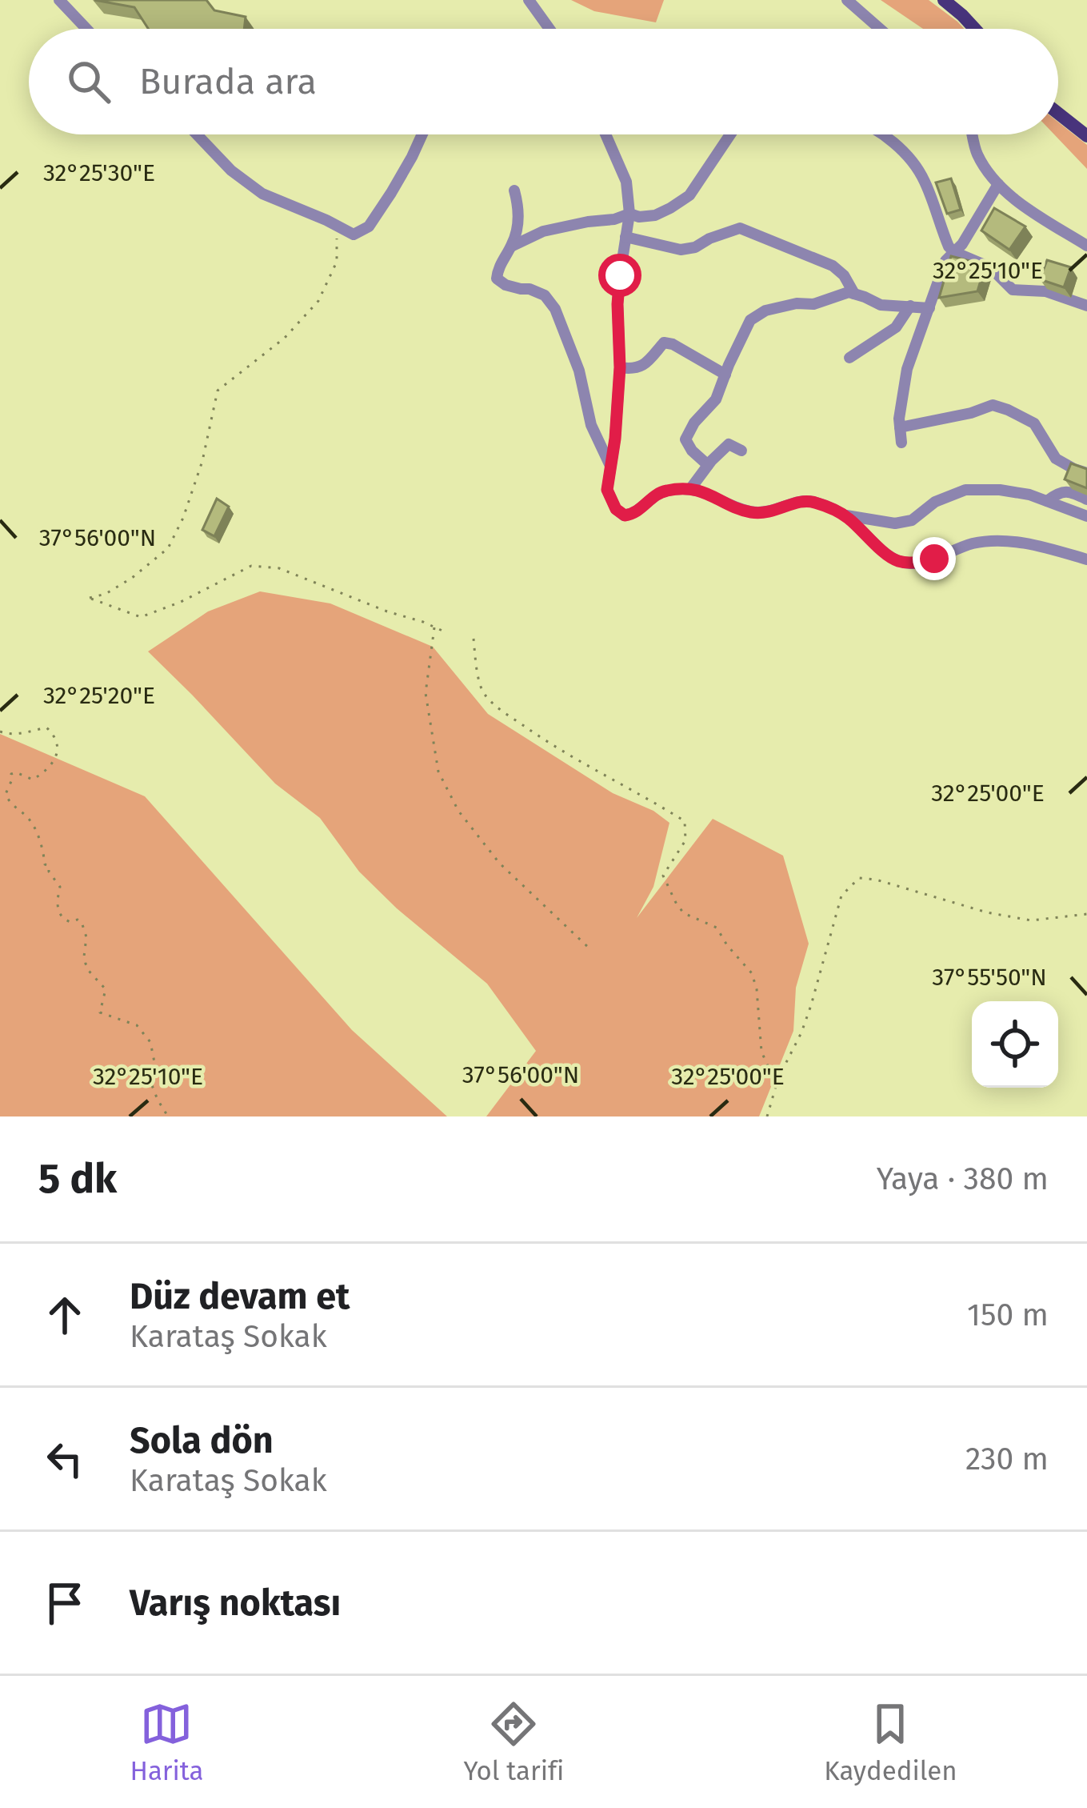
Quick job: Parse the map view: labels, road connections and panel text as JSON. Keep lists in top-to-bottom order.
{
  "page": {
    "search": "Burada ara",
    "heading": ["5 dk", "Yaya · 380 m"],
    "list": [
      ["Düz devam et", "Karataş Sokak", "150 m"],
      ["Sola dön", "Karataş Sokak", "230 m"],
      "Varış noktası"
    ],
    "nav": ["Harita", "Yol tarifi", "Kaydedilen"]
  },
  "coordinates": [
    "32°25'30\"E",
    "32°25'10\"E",
    "37°56'00\"N",
    "32°25'20\"E",
    "32°25'00\"E",
    "37°55'50\"N"
  ]
}
